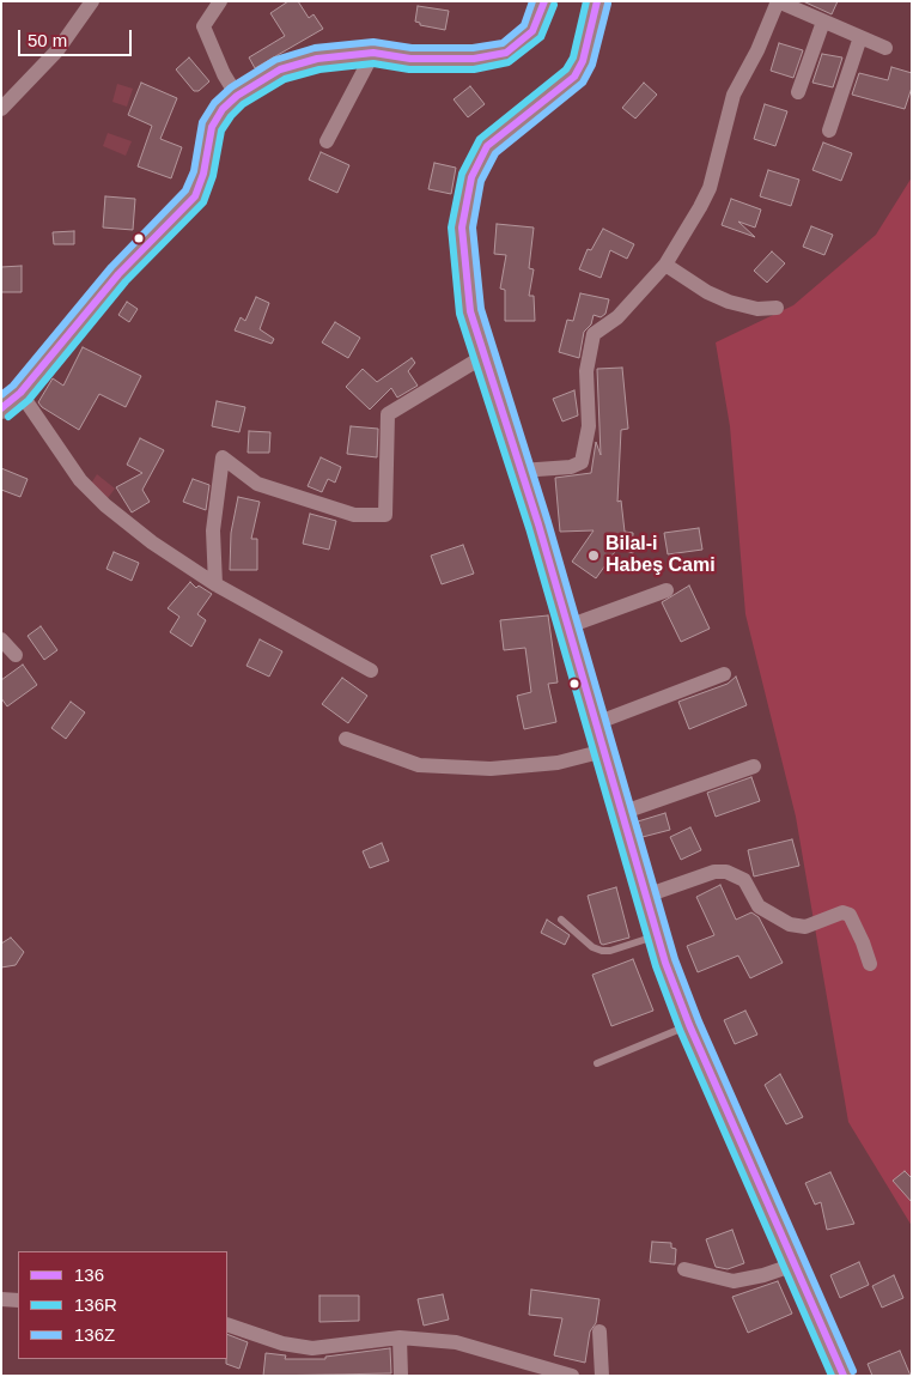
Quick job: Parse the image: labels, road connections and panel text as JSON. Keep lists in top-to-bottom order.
{
  "places": ["Bilal-i Habeş Cami"],
  "lines": ["transit line 136", "transit line 136R", "transit line 136Z"],
  "legend": ["136", "136R", "136Z"],
  "scale_bar": "50 m"
}
